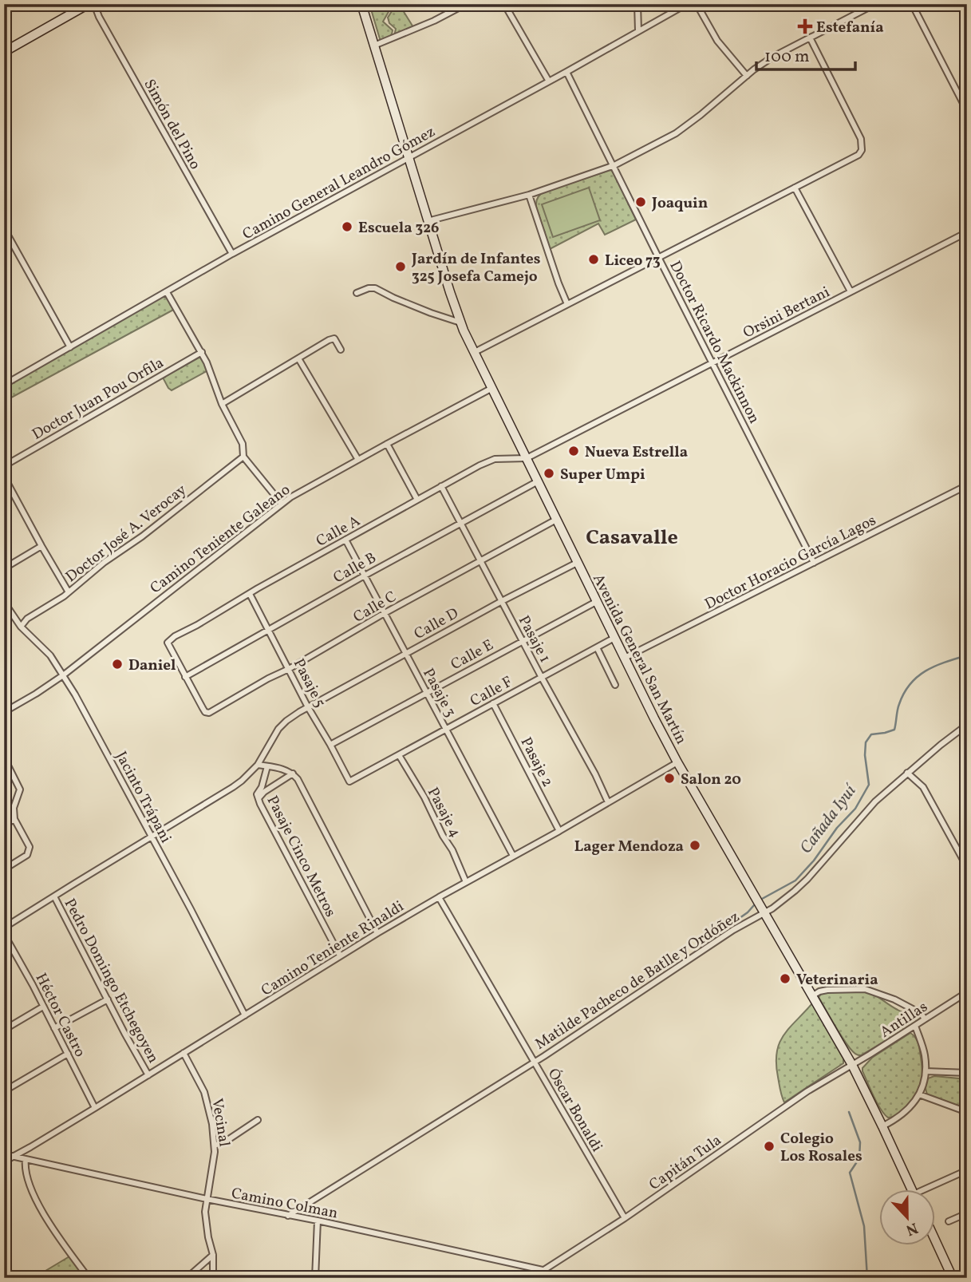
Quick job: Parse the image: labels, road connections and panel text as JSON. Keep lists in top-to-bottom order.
{
  "streets": {
    "main road": ["Avenida General San Martín"],
    "street": [
      "Simón del Pino",
      "Camino General Leandro Gómez",
      "Orsini Bertani",
      "Doctor Ricardo Mackinnon",
      "Doctor Juan Pou Orfila",
      "Calle A",
      "Doctor José A. Verocay",
      "Camino Teniente Galeano",
      "Doctor Horacio García Lagos",
      "Calle B",
      "Calle C",
      "Calle D",
      "Pasaje 1",
      "Calle E",
      "Pasaje 5",
      "Calle F",
      "Pasaje 3",
      "Pasaje 2",
      "Jacinto Trápani",
      "Pasaje 4",
      "Pasaje Cinco Metros",
      "Camino Teniente Rinaldi",
      "Matilde Pacheco de Batlle y Ordóñez",
      "Pedro Domingo Etchegoyen",
      "Héctor Castro",
      "Antillas",
      "Óscar Bonaldi",
      "Vecinal",
      "Capitán Tula",
      "Camino Colman"
    ]
  },
  "crossings": [
    ["Simón del Pino", "Camino General Leandro Gómez"],
    ["Camino General Leandro Gómez", "Doctor Ricardo Mackinnon"],
    ["Camino General Leandro Gómez", "Avenida General San Martín"],
    ["Orsini Bertani", "Doctor Ricardo Mackinnon"],
    ["Orsini Bertani", "Calle A"],
    ["Orsini Bertani", "Avenida General San Martín"],
    ["Doctor Ricardo Mackinnon", "Doctor Horacio García Lagos"],
    ["Calle A", "Calle B"],
    ["Calle A", "Calle C"],
    ["Calle A", "Pasaje 1"],
    ["Calle A", "Avenida General San Martín"],
    ["Calle A", "Pasaje 5"],
    ["Calle A", "Pasaje 3"],
    ["Doctor José A. Verocay", "Jacinto Trápani"],
    ["Camino Teniente Galeano", "Avenida General San Martín"],
    ["Camino Teniente Galeano", "Jacinto Trápani"],
    ["Doctor Horacio García Lagos", "Avenida General San Martín"],
    ["Calle B", "Calle C"],
    ["Calle B", "Pasaje 1"],
    ["Calle B", "Avenida General San Martín"],
    ["Calle B", "Pasaje 5"],
    ["Calle B", "Pasaje 3"],
    ["Calle C", "Pasaje 1"],
    ["Calle C", "Avenida General San Martín"],
    ["Calle C", "Pasaje 5"],
    ["Calle C", "Pasaje 3"],
    ["Calle D", "Pasaje 1"],
    ["Calle D", "Avenida General San Martín"],
    ["Calle D", "Pasaje 5"],
    ["Calle D", "Pasaje 3"],
    ["Calle D", "Jacinto Trápani"],
    ["Calle D", "Pedro Domingo Etchegoyen"],
    ["Pasaje 1", "Calle E"],
    ["Pasaje 1", "Calle F"],
    ["Pasaje 1", "Camino Teniente Rinaldi"],
    ["Calle E", "Avenida General San Martín"],
    ["Calle E", "Pasaje 5"],
    ["Calle E", "Pasaje 3"],
    ["Avenida General San Martín", "Calle F"],
    ["Avenida General San Martín", "Camino Teniente Rinaldi"],
    ["Avenida General San Martín", "Matilde Pacheco de Batlle y Ordóñez"],
    ["Avenida General San Martín", "Antillas"],
    ["Avenida General San Martín", "Capitán Tula"],
    ["Pasaje 5", "Calle F"],
    ["Calle F", "Pasaje 3"],
    ["Calle F", "Pasaje 2"],
    ["Calle F", "Pasaje 4"],
    ["Pasaje 3", "Camino Teniente Rinaldi"],
    ["Pasaje 2", "Camino Teniente Rinaldi"],
    ["Jacinto Trápani", "Camino Teniente Rinaldi"],
    ["Pasaje 4", "Camino Teniente Rinaldi"],
    ["Pasaje Cinco Metros", "Camino Teniente Rinaldi"],
    ["Camino Teniente Rinaldi", "Pedro Domingo Etchegoyen"],
    ["Camino Teniente Rinaldi", "Héctor Castro"],
    ["Camino Teniente Rinaldi", "Óscar Bonaldi"],
    ["Camino Teniente Rinaldi", "Vecinal"],
    ["Camino Teniente Rinaldi", "Camino Colman"],
    ["Matilde Pacheco de Batlle y Ordóñez", "Óscar Bonaldi"],
    ["Matilde Pacheco de Batlle y Ordóñez", "Camino Colman"],
    ["Antillas", "Capitán Tula"],
    ["Óscar Bonaldi", "Capitán Tula"],
    ["Vecinal", "Camino Colman"],
    ["Capitán Tula", "Camino Colman"]
  ],
  "districts": ["Casavalle"],
  "water": ["Cañada Iyuí"],
  "places": {
    "health": ["Estefanía"],
    "other": [
      "Joaquin",
      "Escuela 326",
      "Liceo 73",
      "Jardín de Infantes 325 Josefa Camejo",
      "Nueva Estrella",
      "Super Umpi",
      "Daniel",
      "Salon 20",
      "Lager Mendoza",
      "Veterinaria",
      "Colegio Los Rosales"
    ]
  },
  "scale_bar": "100 m",
  "north": "bottom"
}
